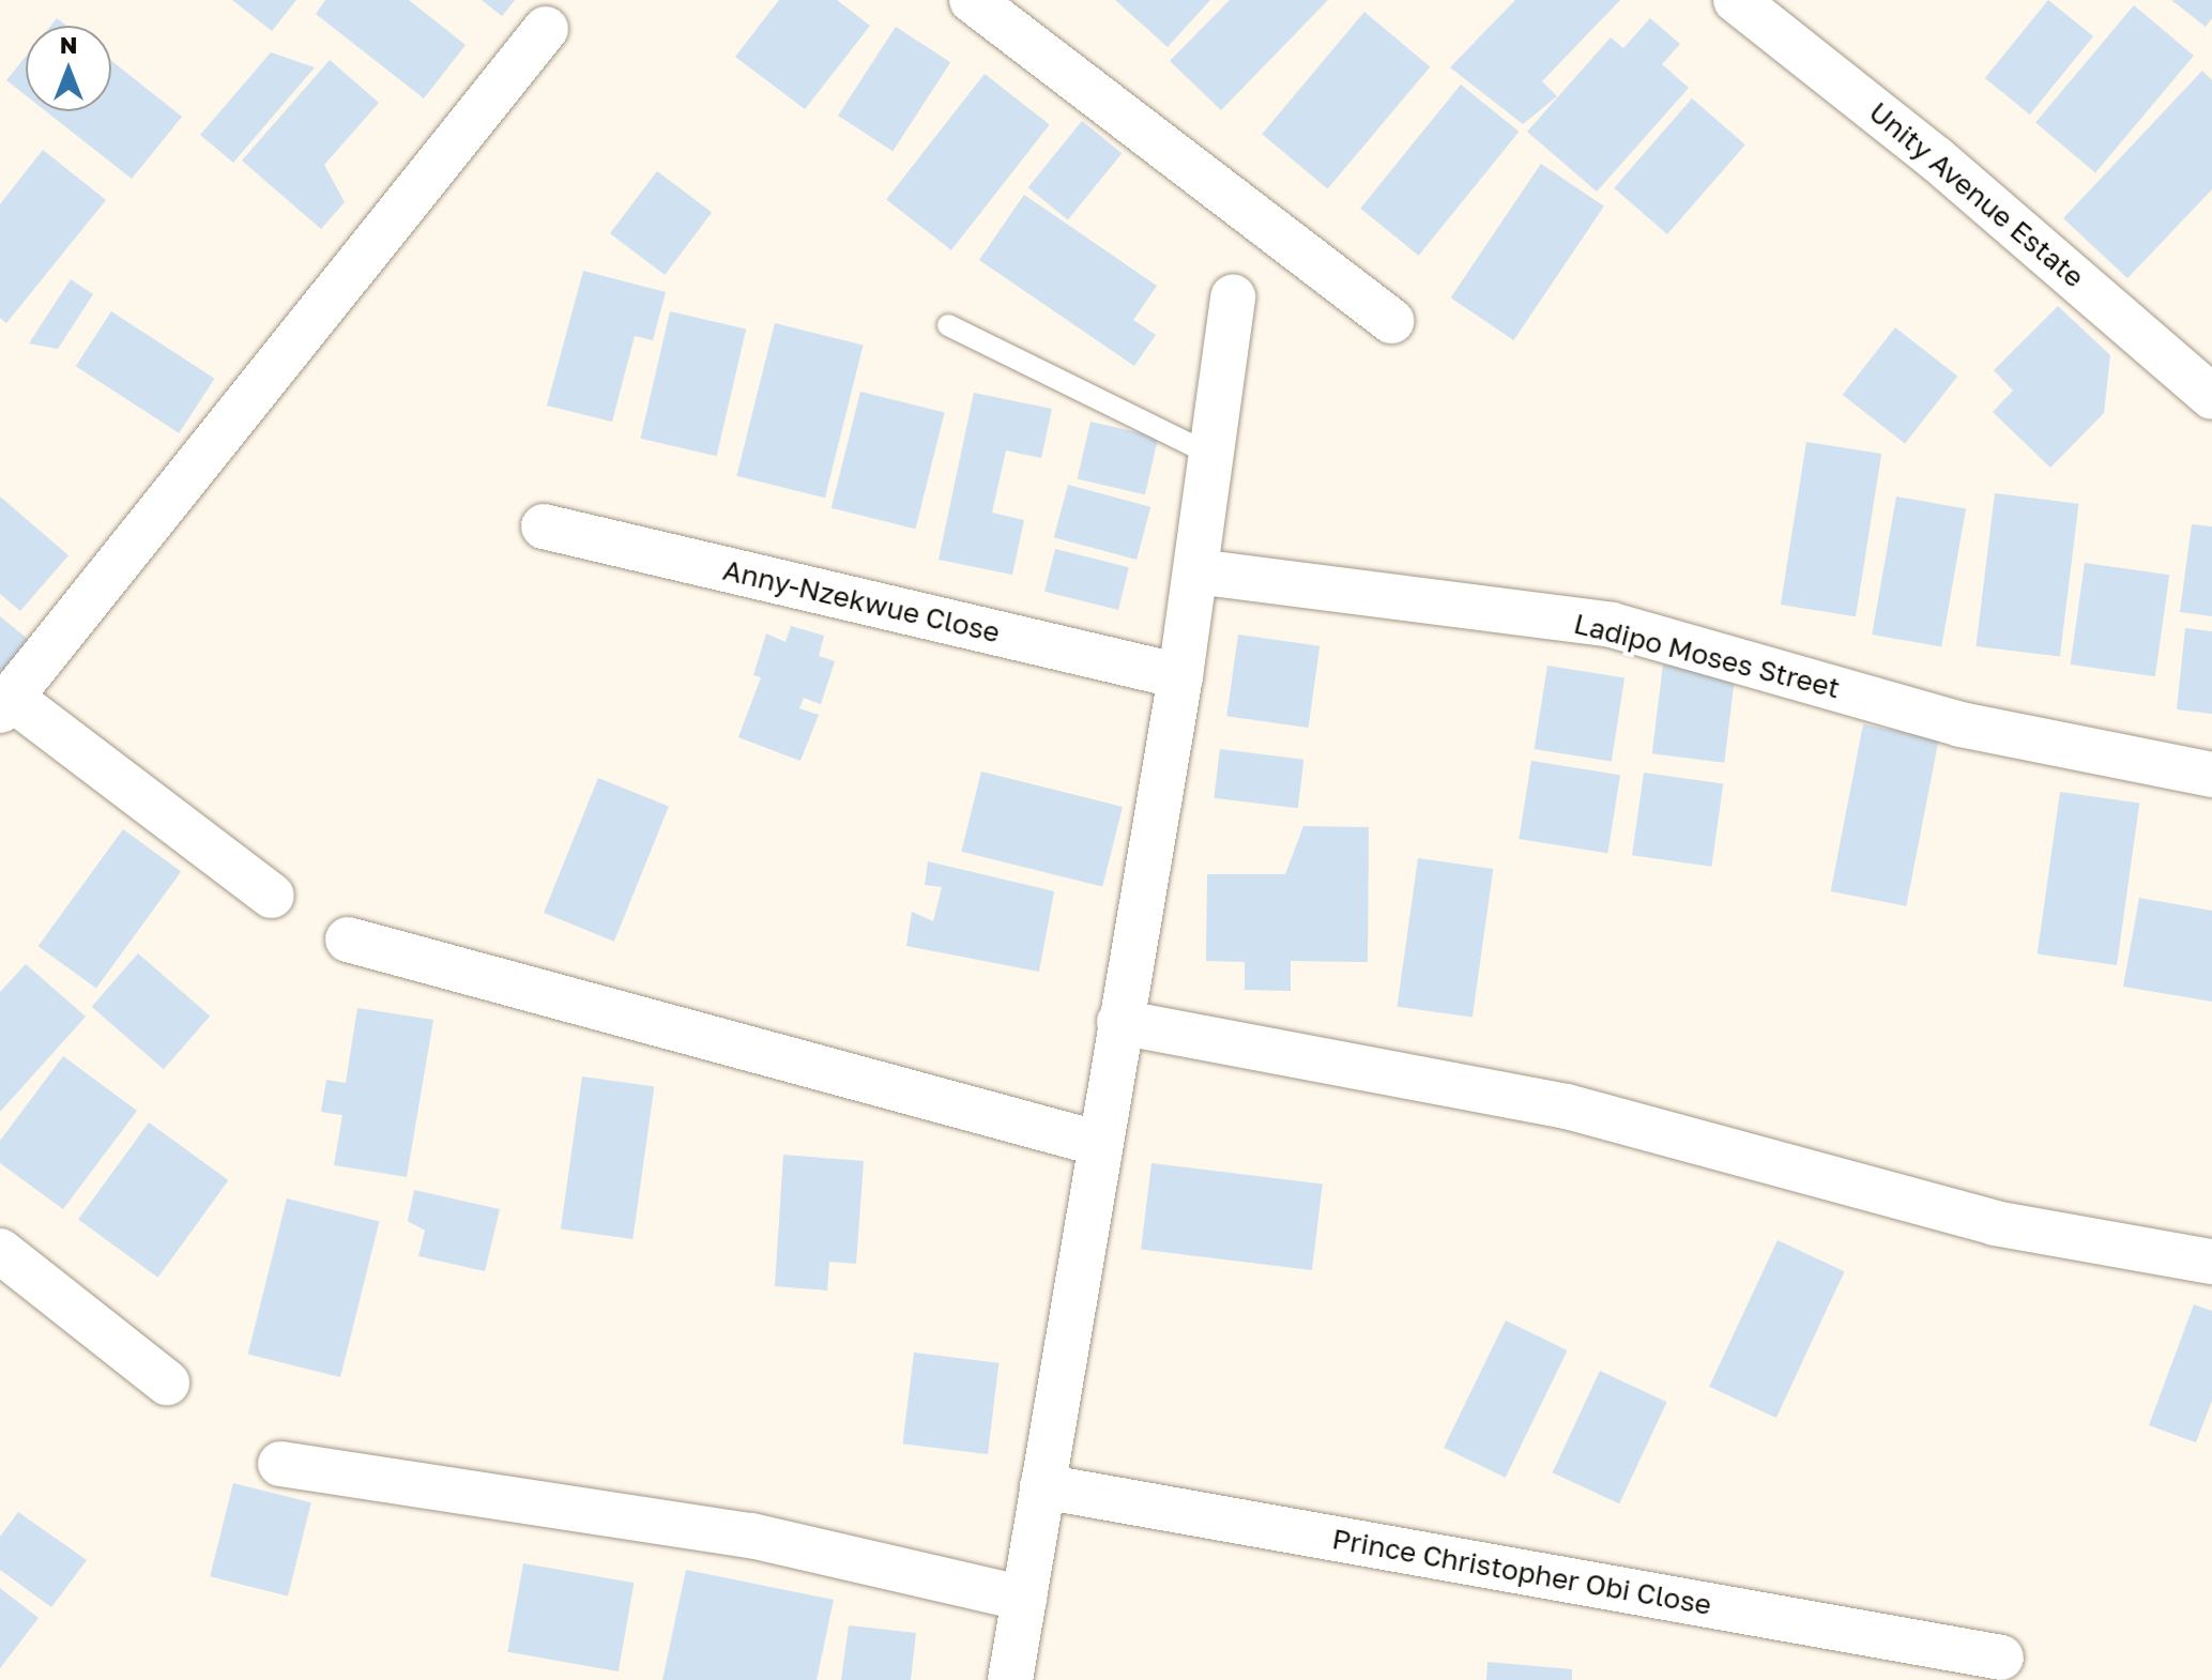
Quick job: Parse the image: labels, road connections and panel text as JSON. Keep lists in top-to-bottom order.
{
  "streets": {
    "street": [
      "Unity Avenue Estate",
      "Anny-Nzekwue Close",
      "Ladipo Moses Street",
      "Prince Christopher Obi Close"
    ]
  },
  "north": "top"
}
